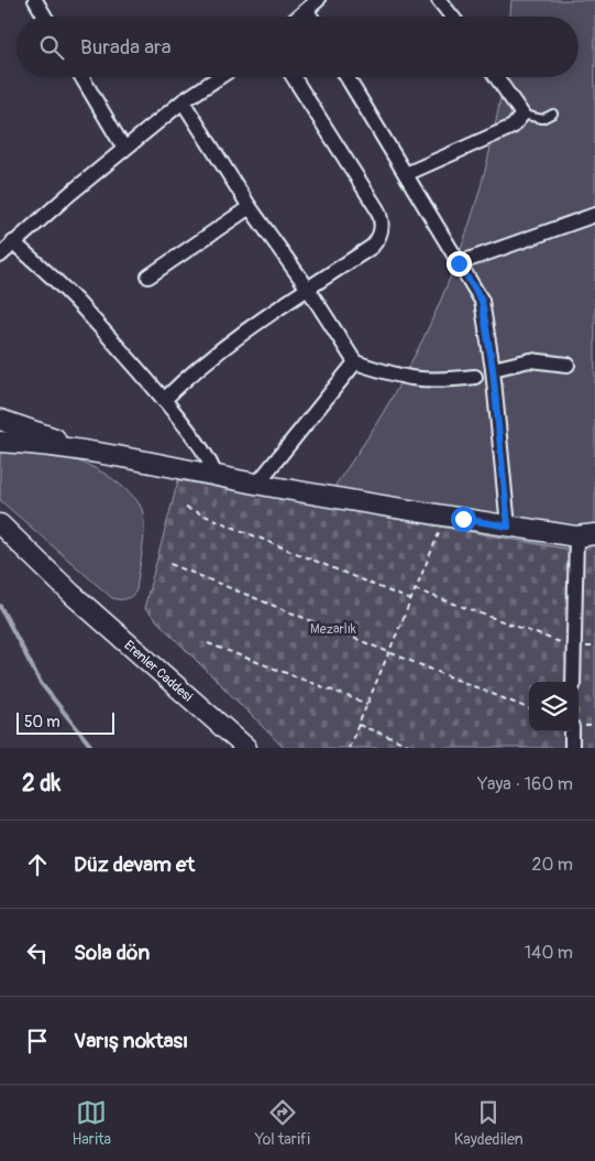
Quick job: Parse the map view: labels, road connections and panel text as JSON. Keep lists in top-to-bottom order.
{
  "streets": {
    "street": ["Erenler Caddesi"]
  },
  "parks": ["Mezarlık"],
  "scale_bar": "50 m",
  "page": {
    "search": "Burada ara",
    "scale": "50 m",
    "heading": ["2 dk", "Yaya · 160 m"],
    "list": [
      ["Düz devam et", "20 m"],
      ["Sola dön", "140 m"],
      "Varış noktası"
    ],
    "nav": ["Harita", "Yol tarifi", "Kaydedilen"]
  }
}
